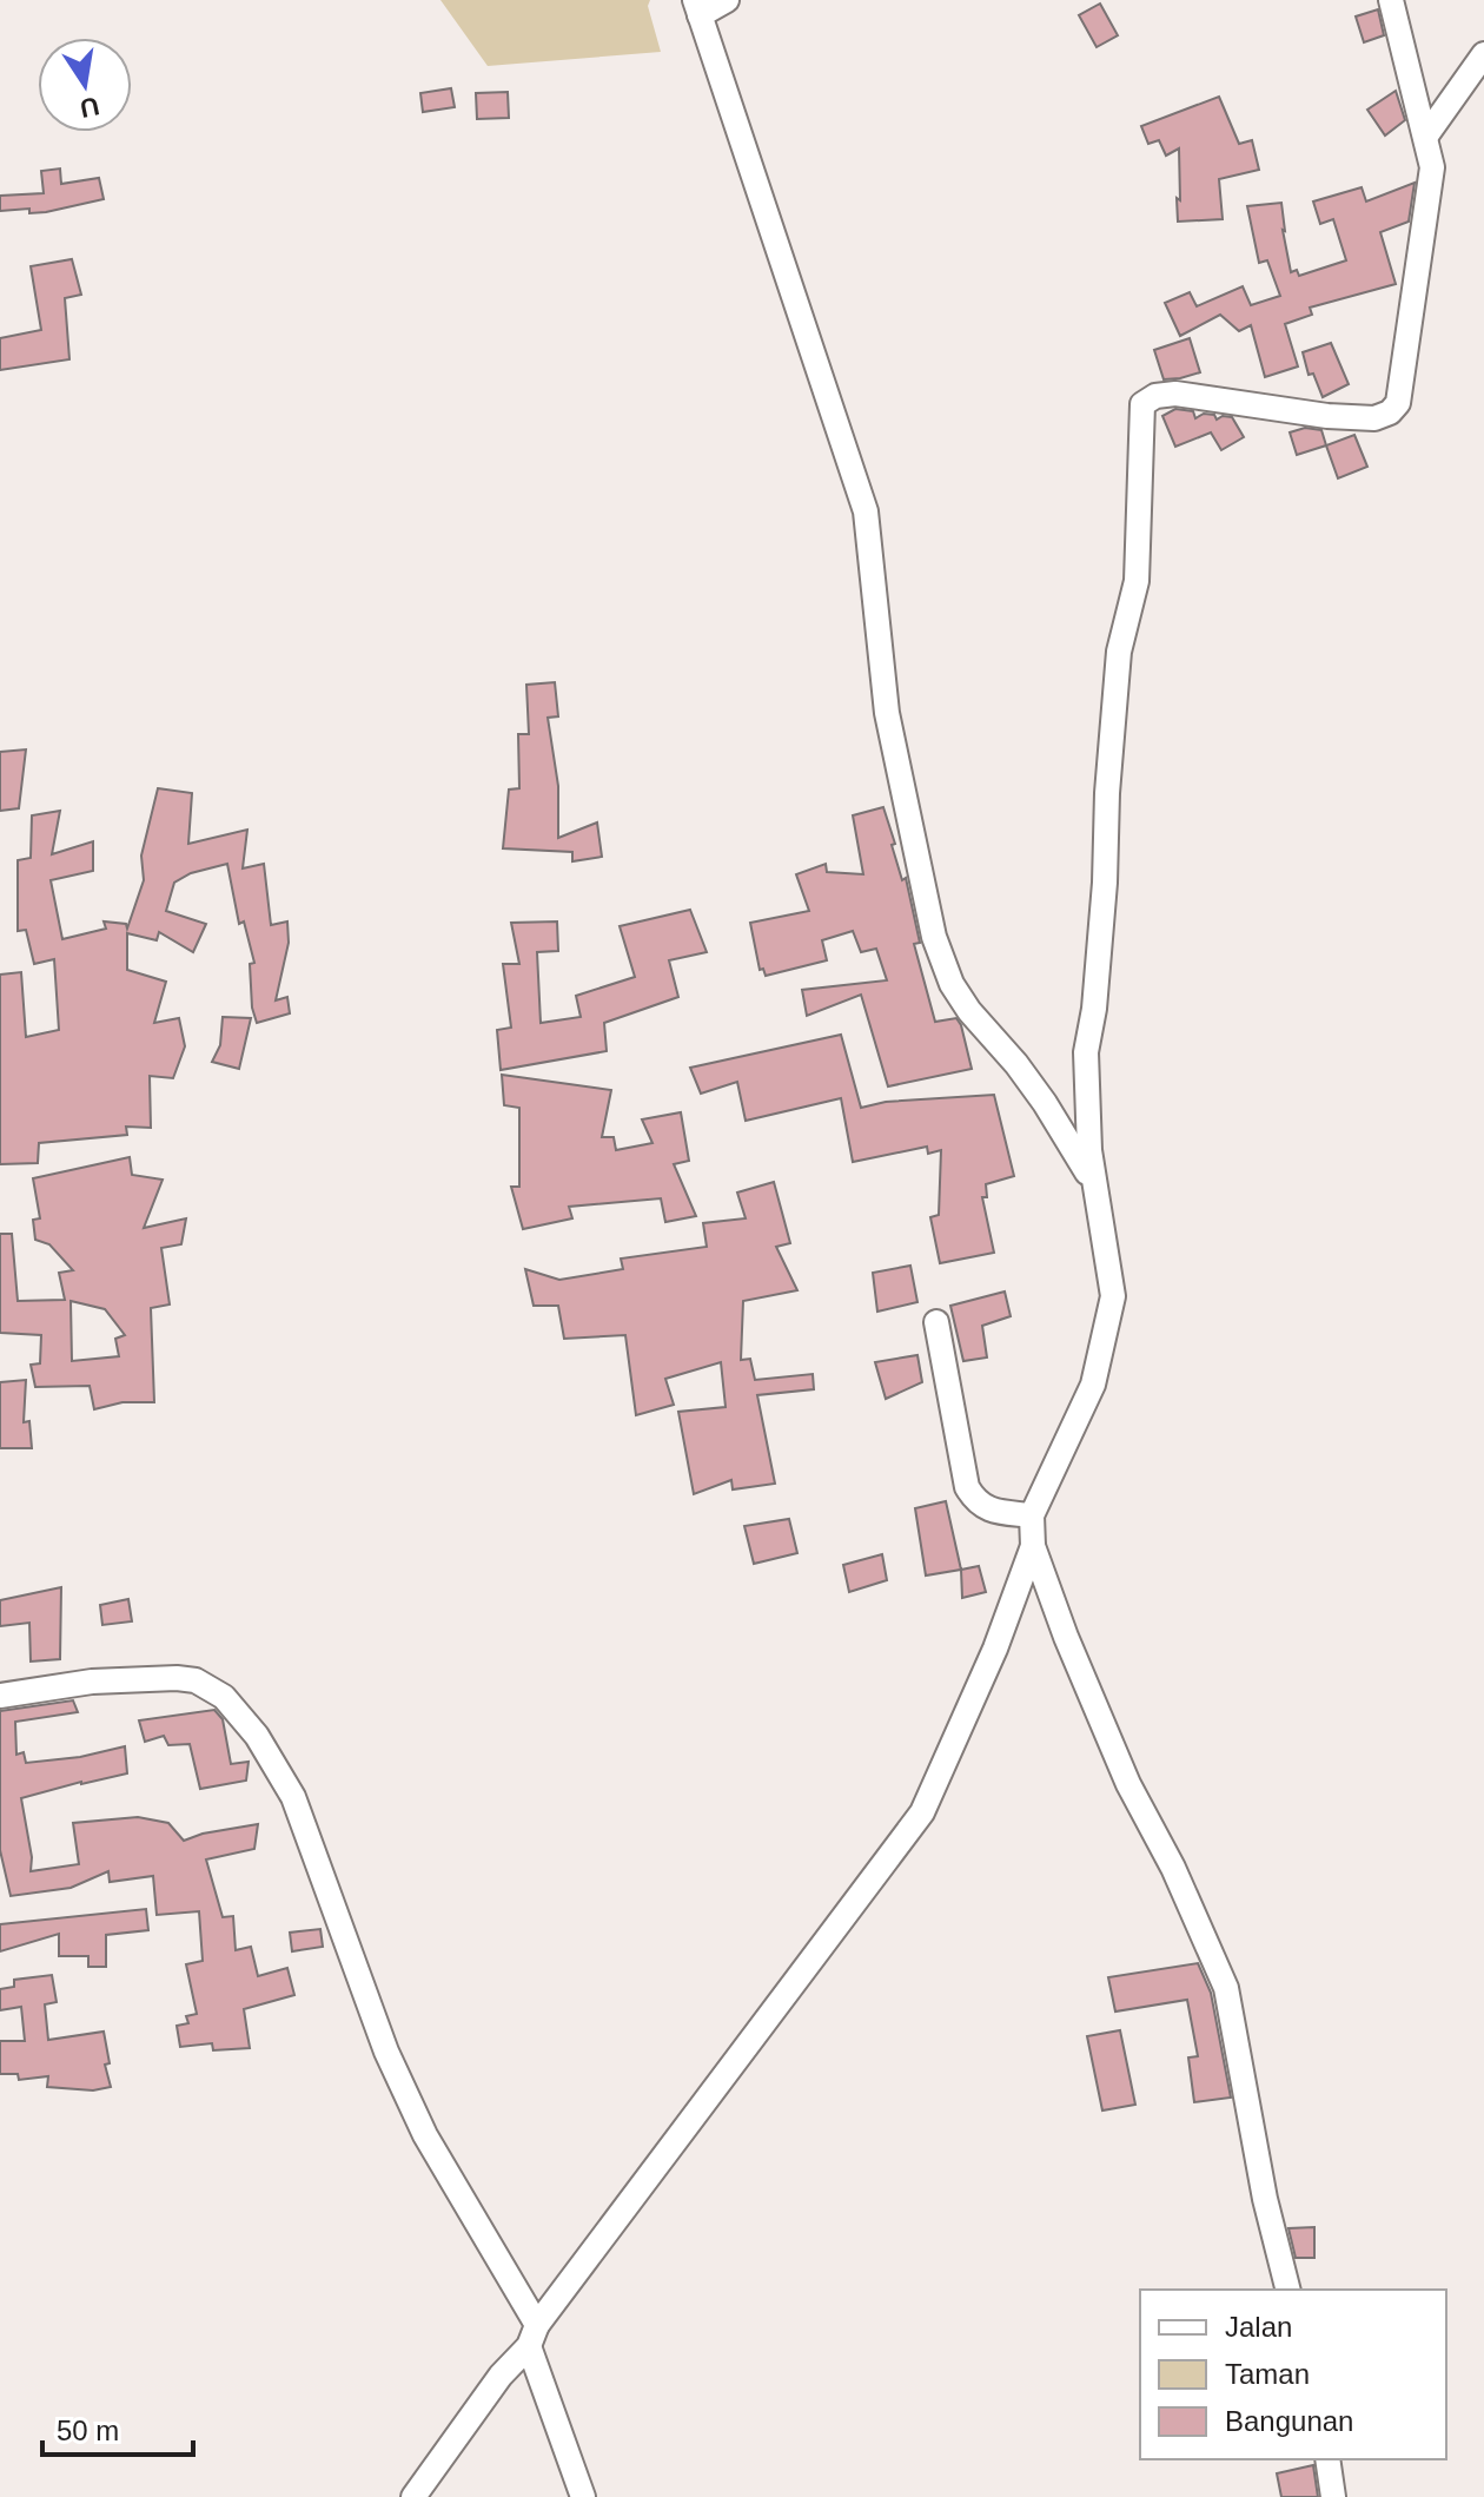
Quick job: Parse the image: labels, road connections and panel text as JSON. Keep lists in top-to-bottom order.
{
  "legend": ["Jalan", "Taman", "Bangunan"],
  "scale_bar": "50 m",
  "north": "bottom"
}
